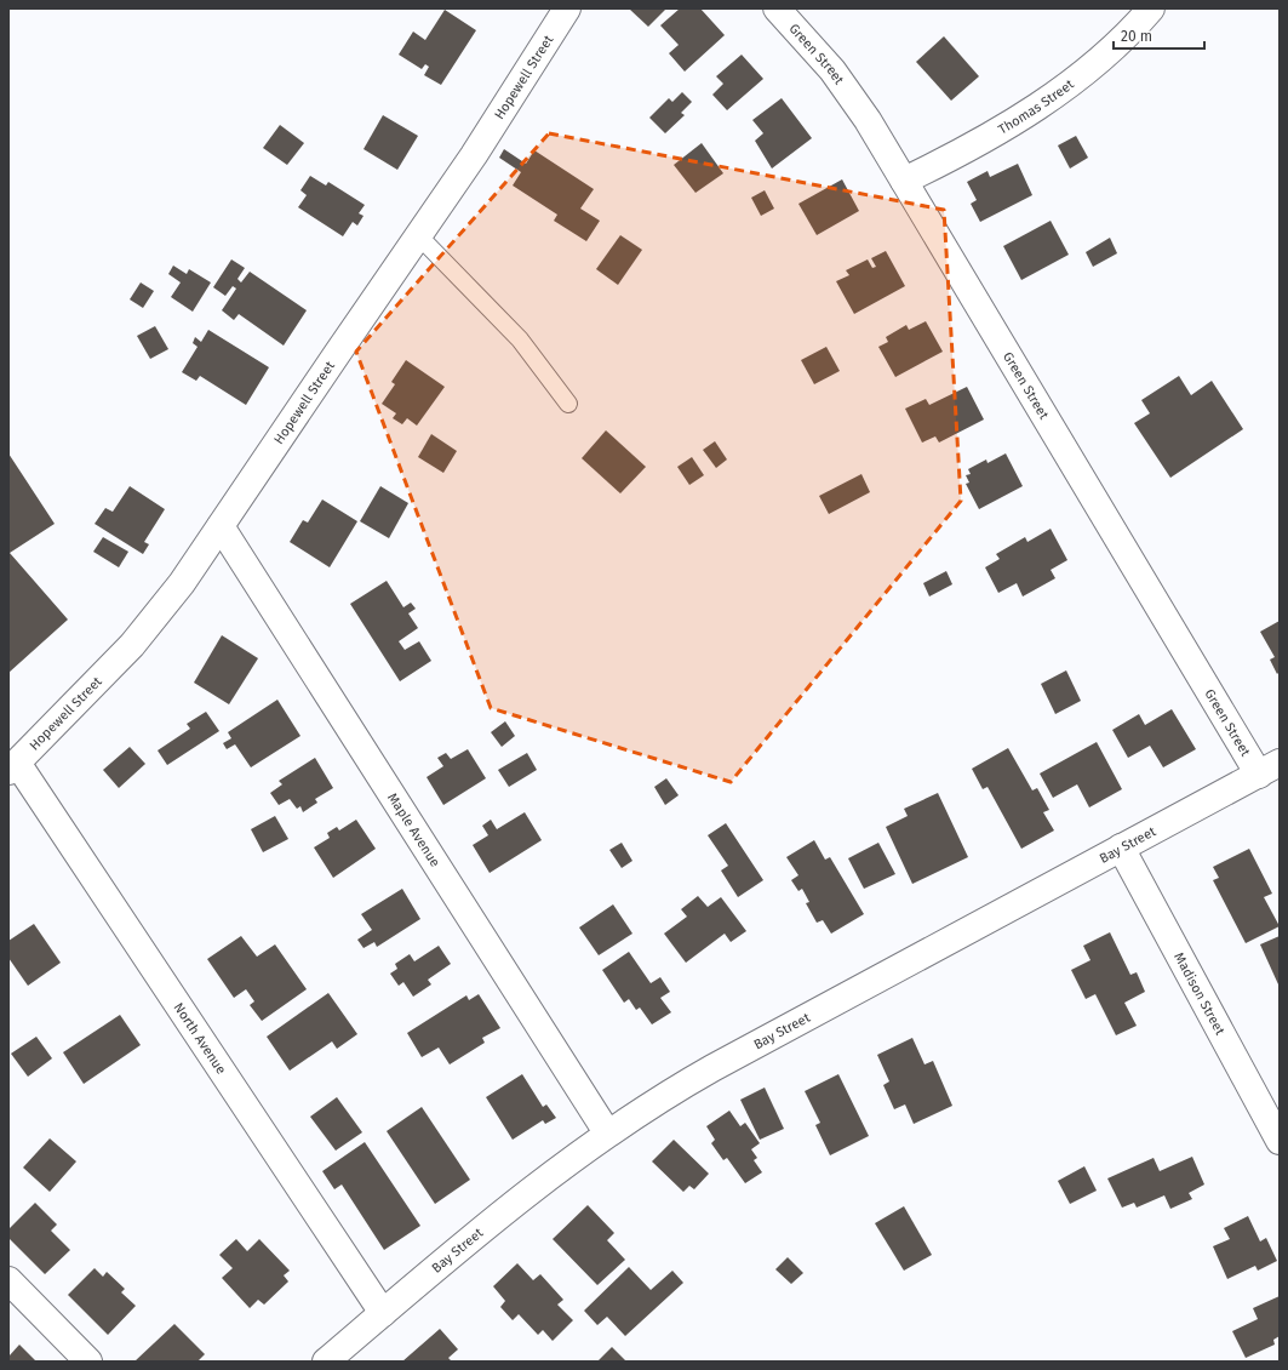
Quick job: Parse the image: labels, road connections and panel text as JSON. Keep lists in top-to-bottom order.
{
  "streets": {
    "street": [
      "Green Street",
      "Hopewell Street",
      "Thomas Street",
      "Maple Avenue",
      "Bay Street",
      "Madison Street",
      "North Avenue"
    ]
  },
  "crossings": [
    ["Green Street", "Thomas Street"],
    ["Green Street", "Bay Street"],
    ["Hopewell Street", "Maple Avenue"],
    ["Hopewell Street", "North Avenue"],
    ["Maple Avenue", "Bay Street"],
    ["Bay Street", "Madison Street"],
    ["Bay Street", "North Avenue"]
  ],
  "scale_bar": "20 m"
}
